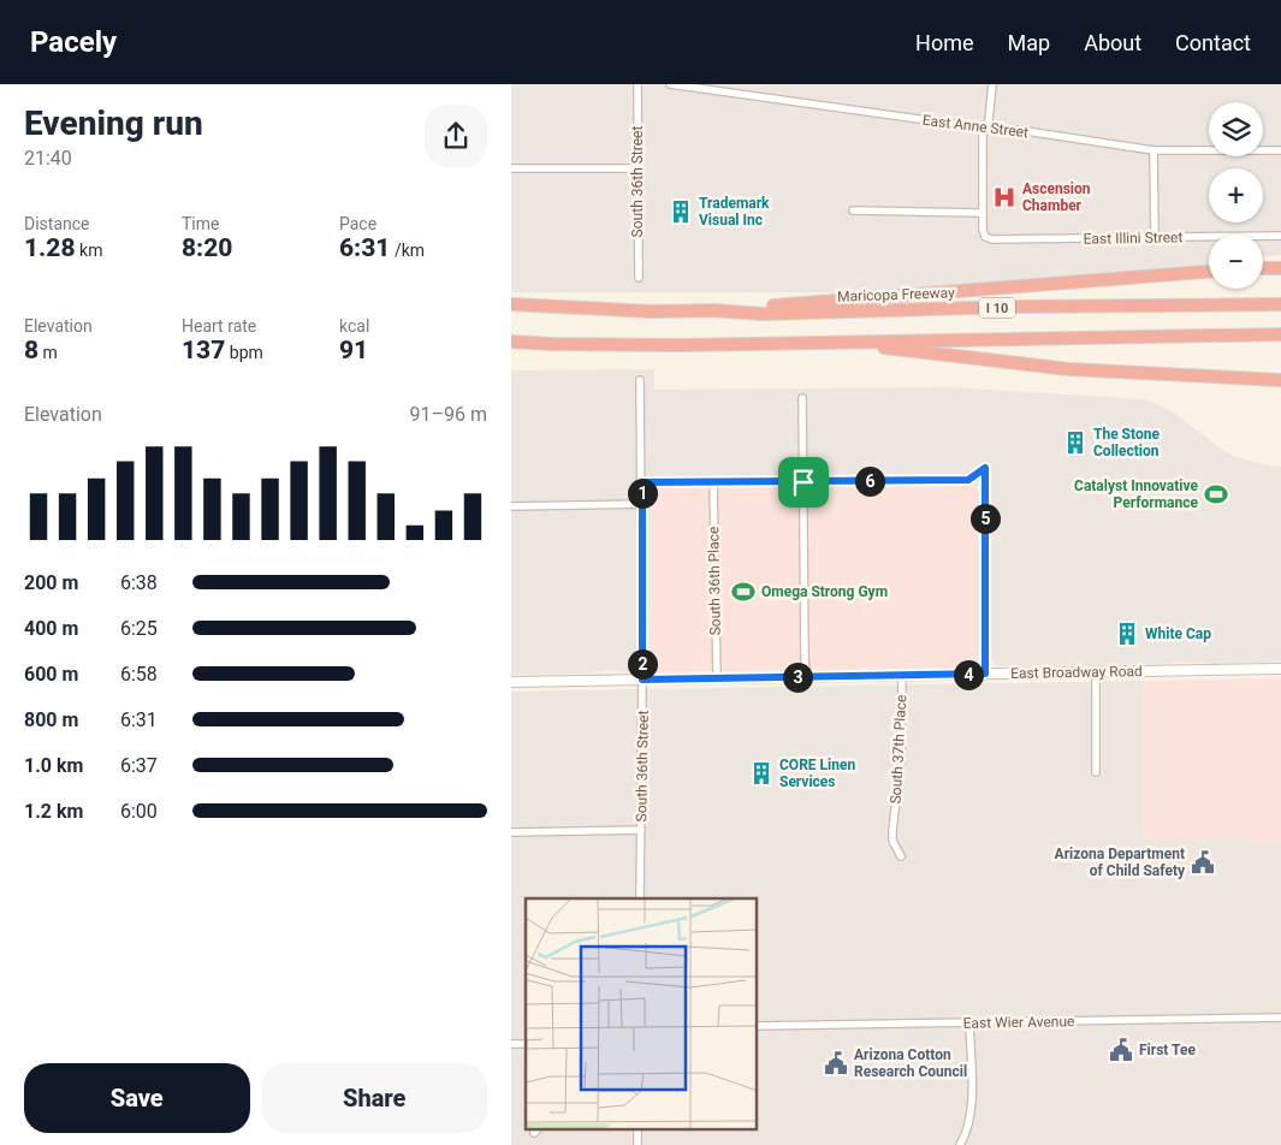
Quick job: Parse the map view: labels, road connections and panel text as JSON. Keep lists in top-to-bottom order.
{
  "streets": {
    "highway": ["Maricopa Freeway", "I 10"],
    "main road": ["East Broadway Road"],
    "street": [
      "East Anne Street",
      "South 36th Street",
      "East Illini Street",
      "South 36th Place",
      "South 37th Place",
      "East Wier Avenue"
    ]
  },
  "crossings": [
    ["South 36th Street", "East Broadway Road"],
    ["South 36th Place", "East Broadway Road"],
    ["East Broadway Road", "South 37th Place"]
  ],
  "places": {
    "hospital": ["Ascension Chamber"],
    "building": [
      "Trademark Visual Inc",
      "The Stone Collection",
      "White Cap",
      "CORE Linen Services"
    ],
    "sports": ["Catalyst Innovative Performance", "Omega Strong Gym"],
    "public building": ["Arizona Department of Child Safety", "First Tee", "Arizona Cotton Research Council"]
  },
  "page": {
    "header": "Pacely",
    "nav": [
      "Home",
      "Map",
      "About",
      "Contact"
    ],
    "heading": ["Evening run", "21:40"],
    "map_buttons": ["+", "−"],
    "stats": [
      ["Distance", "1.28 km"],
      ["Time", "8:20"],
      ["Pace", "6:31 /km"],
      ["Elevation", "8 m"],
      ["Heart rate", "137 bpm"],
      ["kcal", "91"]
    ],
    "chart": ["Elevation", "91–96 m"],
    "pins": [
      "6",
      "1",
      "5",
      "2",
      "4",
      "3"
    ],
    "list": [
      {
        "name": "200 m",
        "note": "6:38"
      },
      {
        "name": "400 m",
        "note": "6:25"
      },
      {
        "name": "600 m",
        "note": "6:58"
      },
      {
        "name": "800 m",
        "note": "6:31"
      },
      {
        "name": "1.0 km",
        "note": "6:37"
      },
      {
        "name": "1.2 km",
        "note": "6:00"
      }
    ],
    "buttons": ["Save", "Share"]
  }
}
